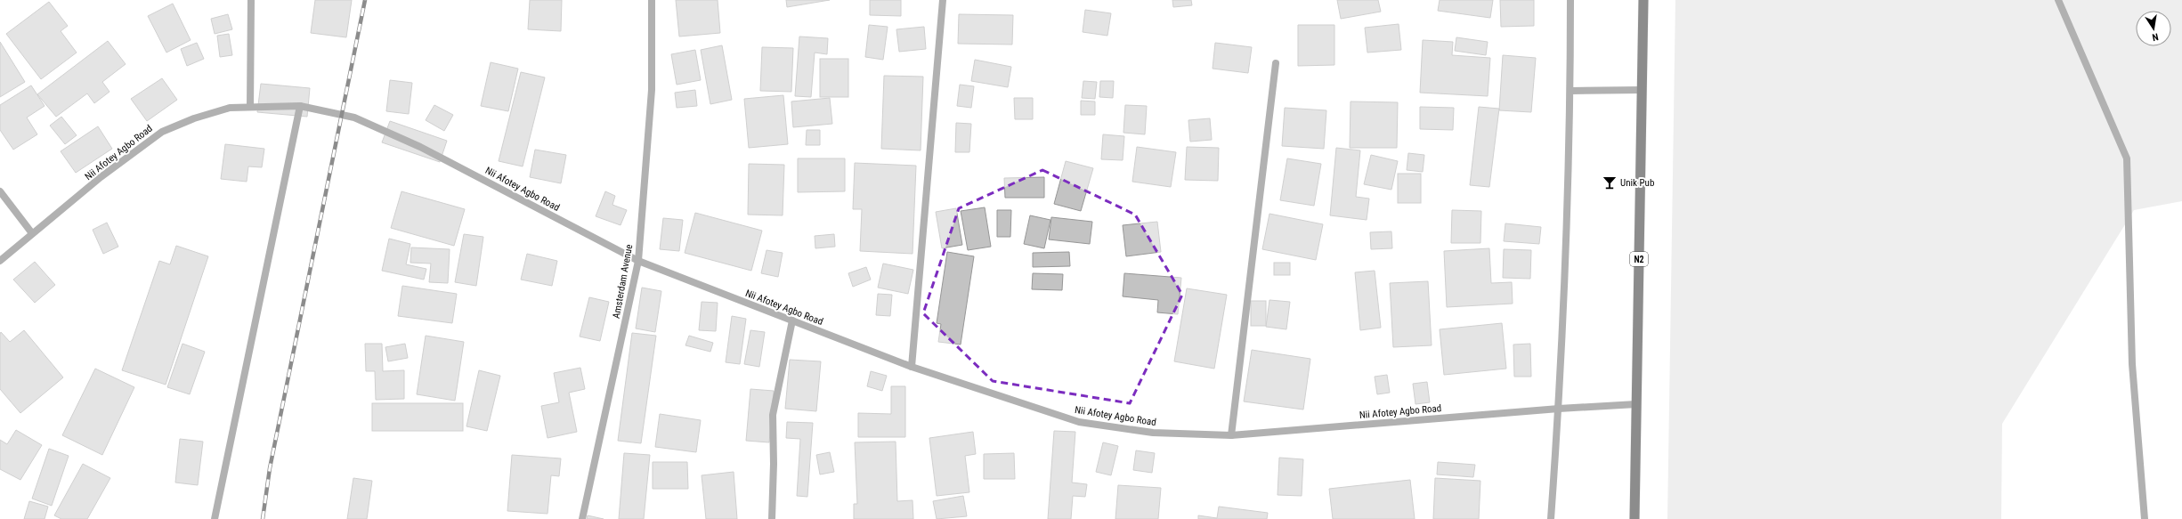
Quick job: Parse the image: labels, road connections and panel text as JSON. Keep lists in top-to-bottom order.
{
  "streets": {
    "highway": ["N2"],
    "street": ["Nii Afotey Agbo Road", "Amsterdam Avenue"]
  },
  "crossings": [
    ["Nii Afotey Agbo Road", "N2"],
    ["Nii Afotey Agbo Road", "Amsterdam Avenue"]
  ],
  "places": {
    "bar": ["Unik Pub"]
  },
  "north": "bottom"
}
